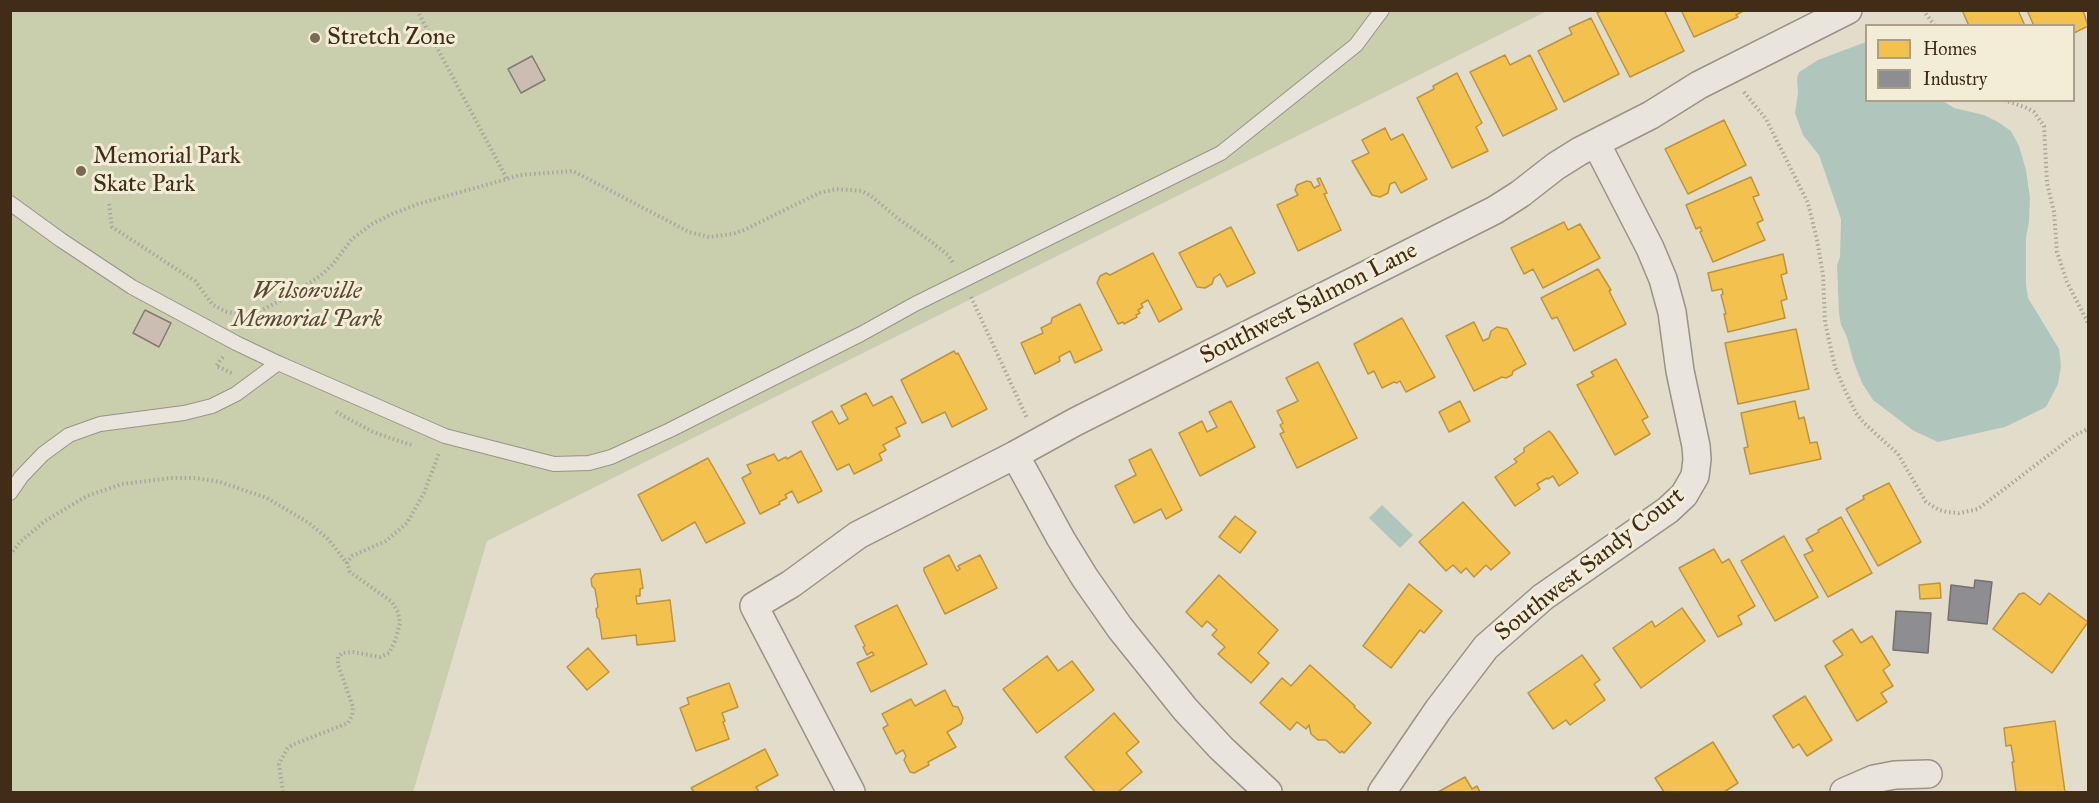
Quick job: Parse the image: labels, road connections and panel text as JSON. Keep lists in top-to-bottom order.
{
  "streets": {
    "street": ["Southwest Salmon Lane", "Southwest Sandy Court"]
  },
  "crossings": [
    ["Southwest Salmon Lane", "Southwest Sandy Court"]
  ],
  "parks": ["Wilsonville Memorial Park"],
  "places": ["Stretch Zone", "Memorial Park Skate Park"],
  "legend": ["Homes", "Industry"]
}
